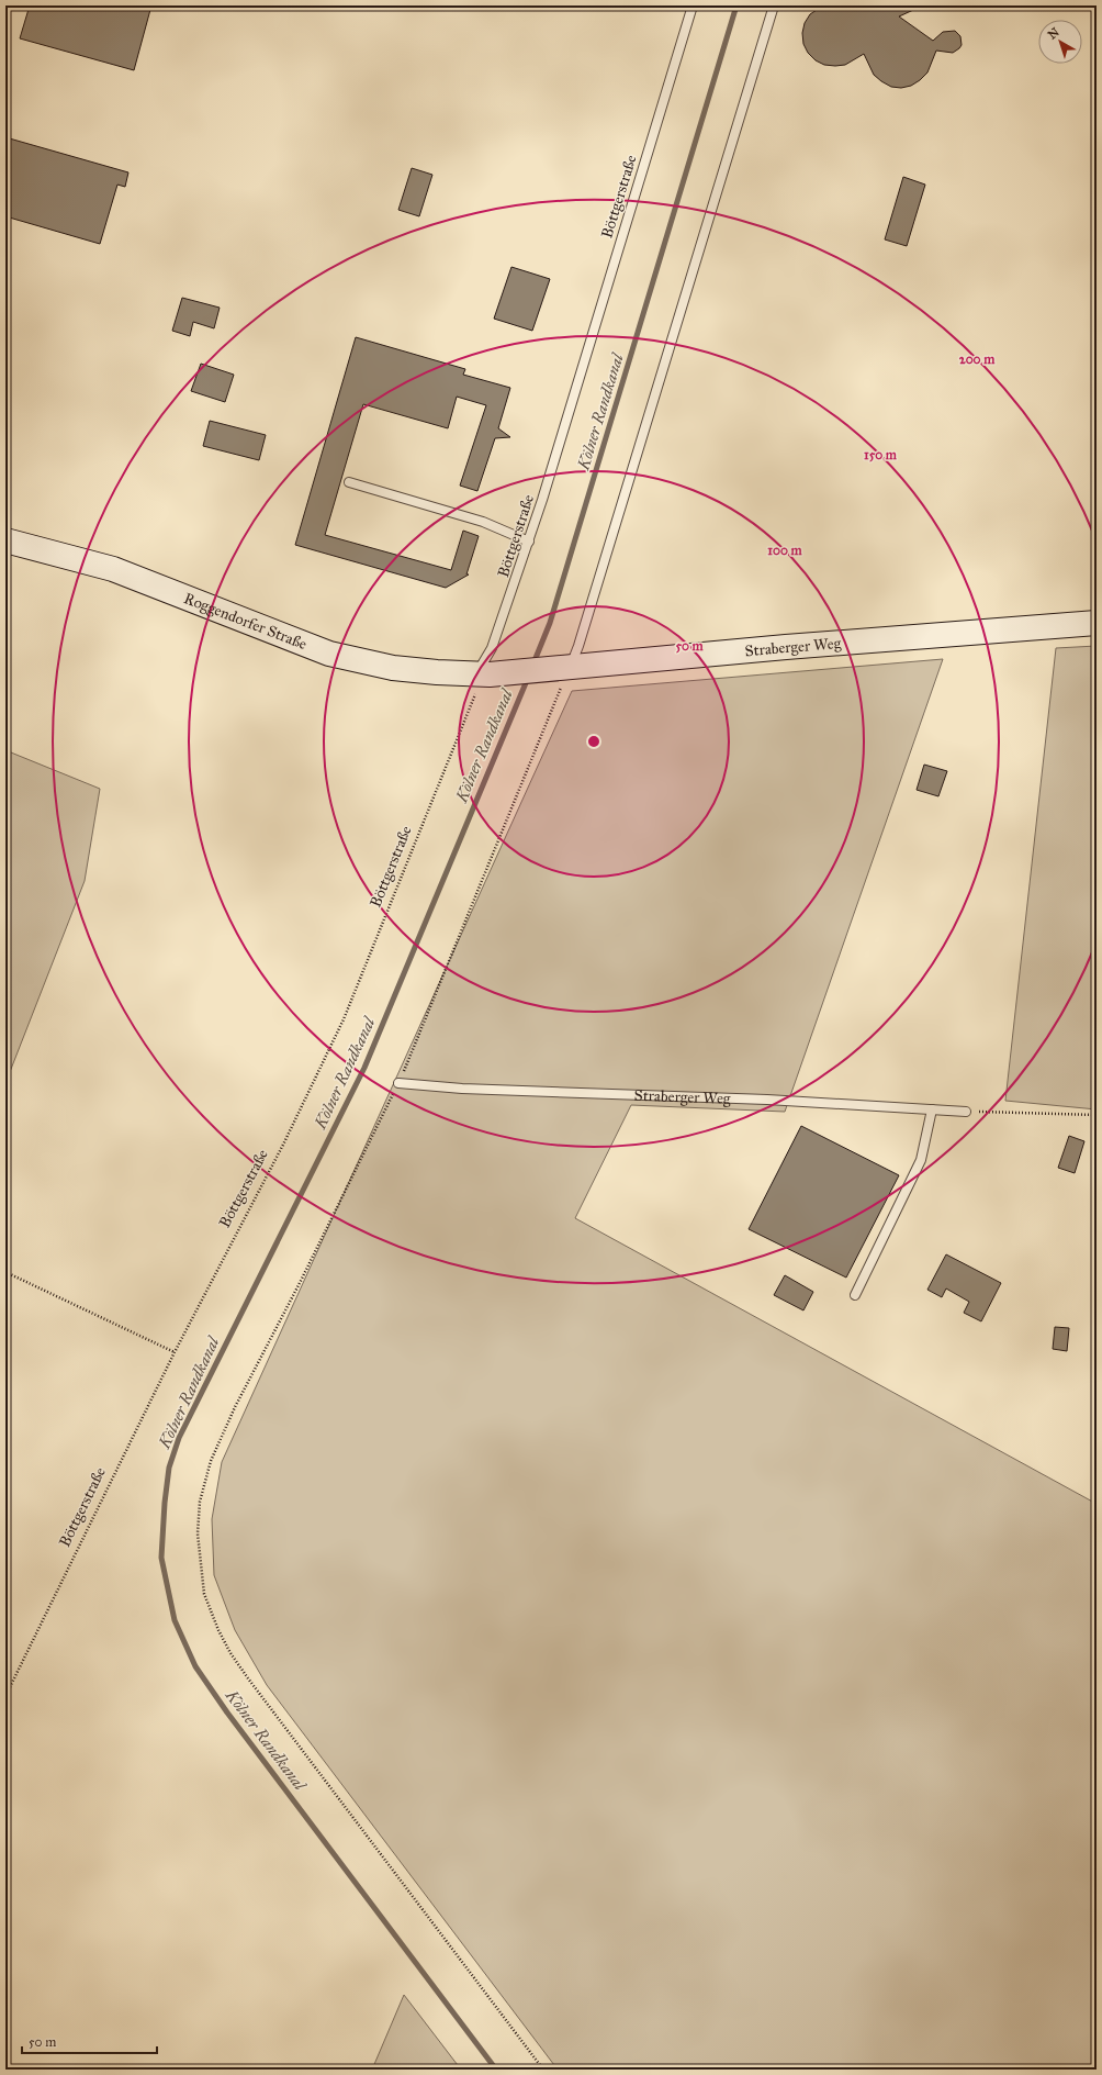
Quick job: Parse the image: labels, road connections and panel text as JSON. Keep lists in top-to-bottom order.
{
  "streets": {
    "main road": ["Roggendorfer Straße", "Straberger Weg"],
    "lane": ["Böttgerstraße"]
  },
  "crossings": [
    ["Böttgerstraße", "Roggendorfer Straße"],
    ["Böttgerstraße", "Straberger Weg"],
    ["Roggendorfer Straße", "Straberger Weg"]
  ],
  "water": ["Kölner Randkanal"],
  "scale_bar": "50 m",
  "north": "top left",
  "rings": [
    "200 m",
    "150 m",
    "100 m",
    "50 m"
  ]
}
